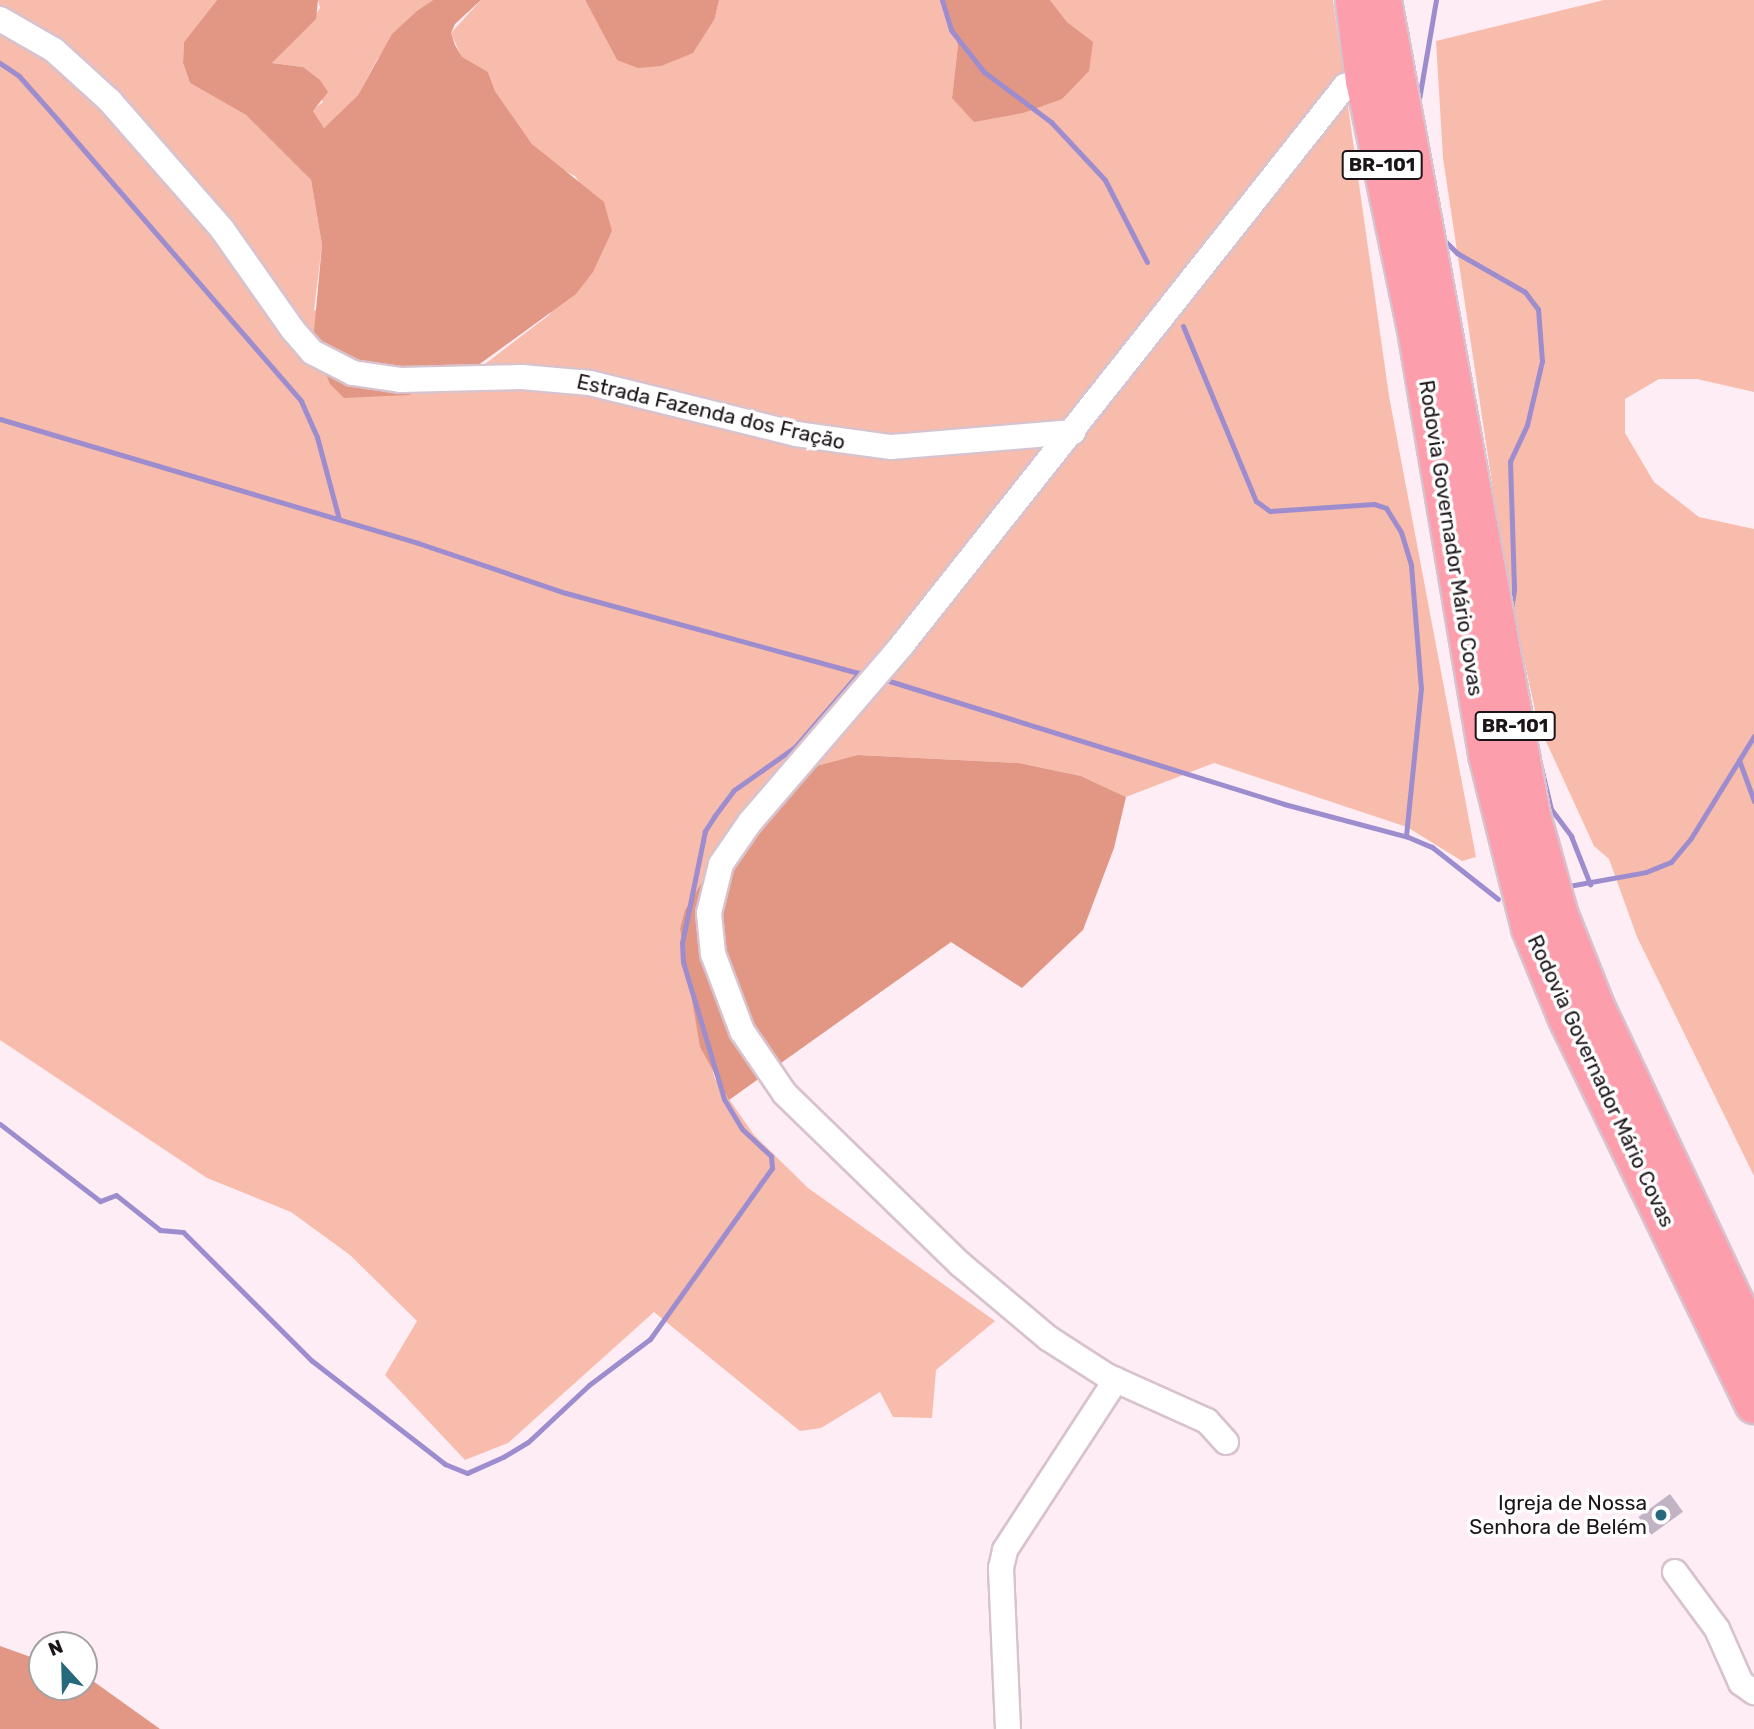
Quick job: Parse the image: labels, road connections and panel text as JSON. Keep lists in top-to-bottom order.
{
  "streets": {
    "highway": ["BR-101", "Rodovia Governador Mário Covas"],
    "street": ["Estrada Fazenda dos Fração"]
  },
  "places": ["Igreja de Nossa Senhora de Belém"],
  "north": "top"
}
